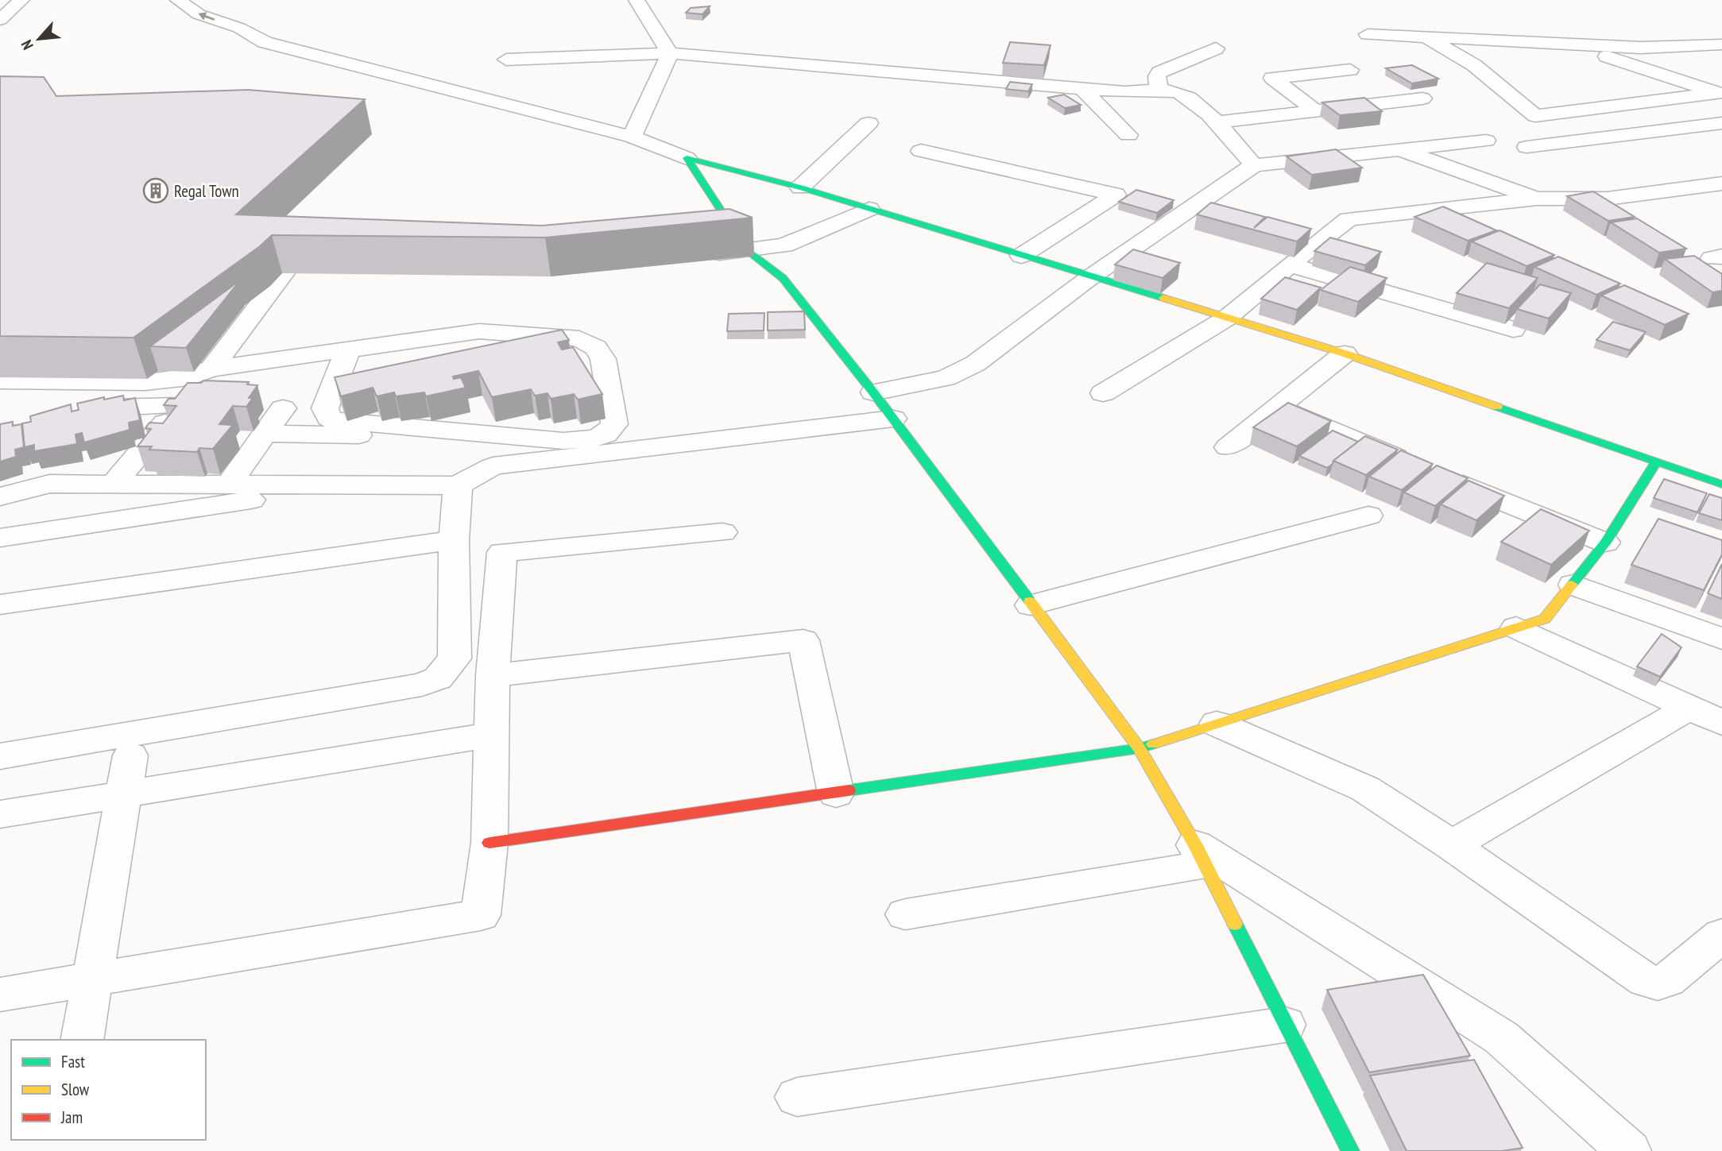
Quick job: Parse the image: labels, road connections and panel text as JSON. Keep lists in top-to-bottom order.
{
  "places": {
    "building": ["Regal Town"]
  },
  "legend": ["Fast", "Slow", "Jam"],
  "north": "bottom left"
}
